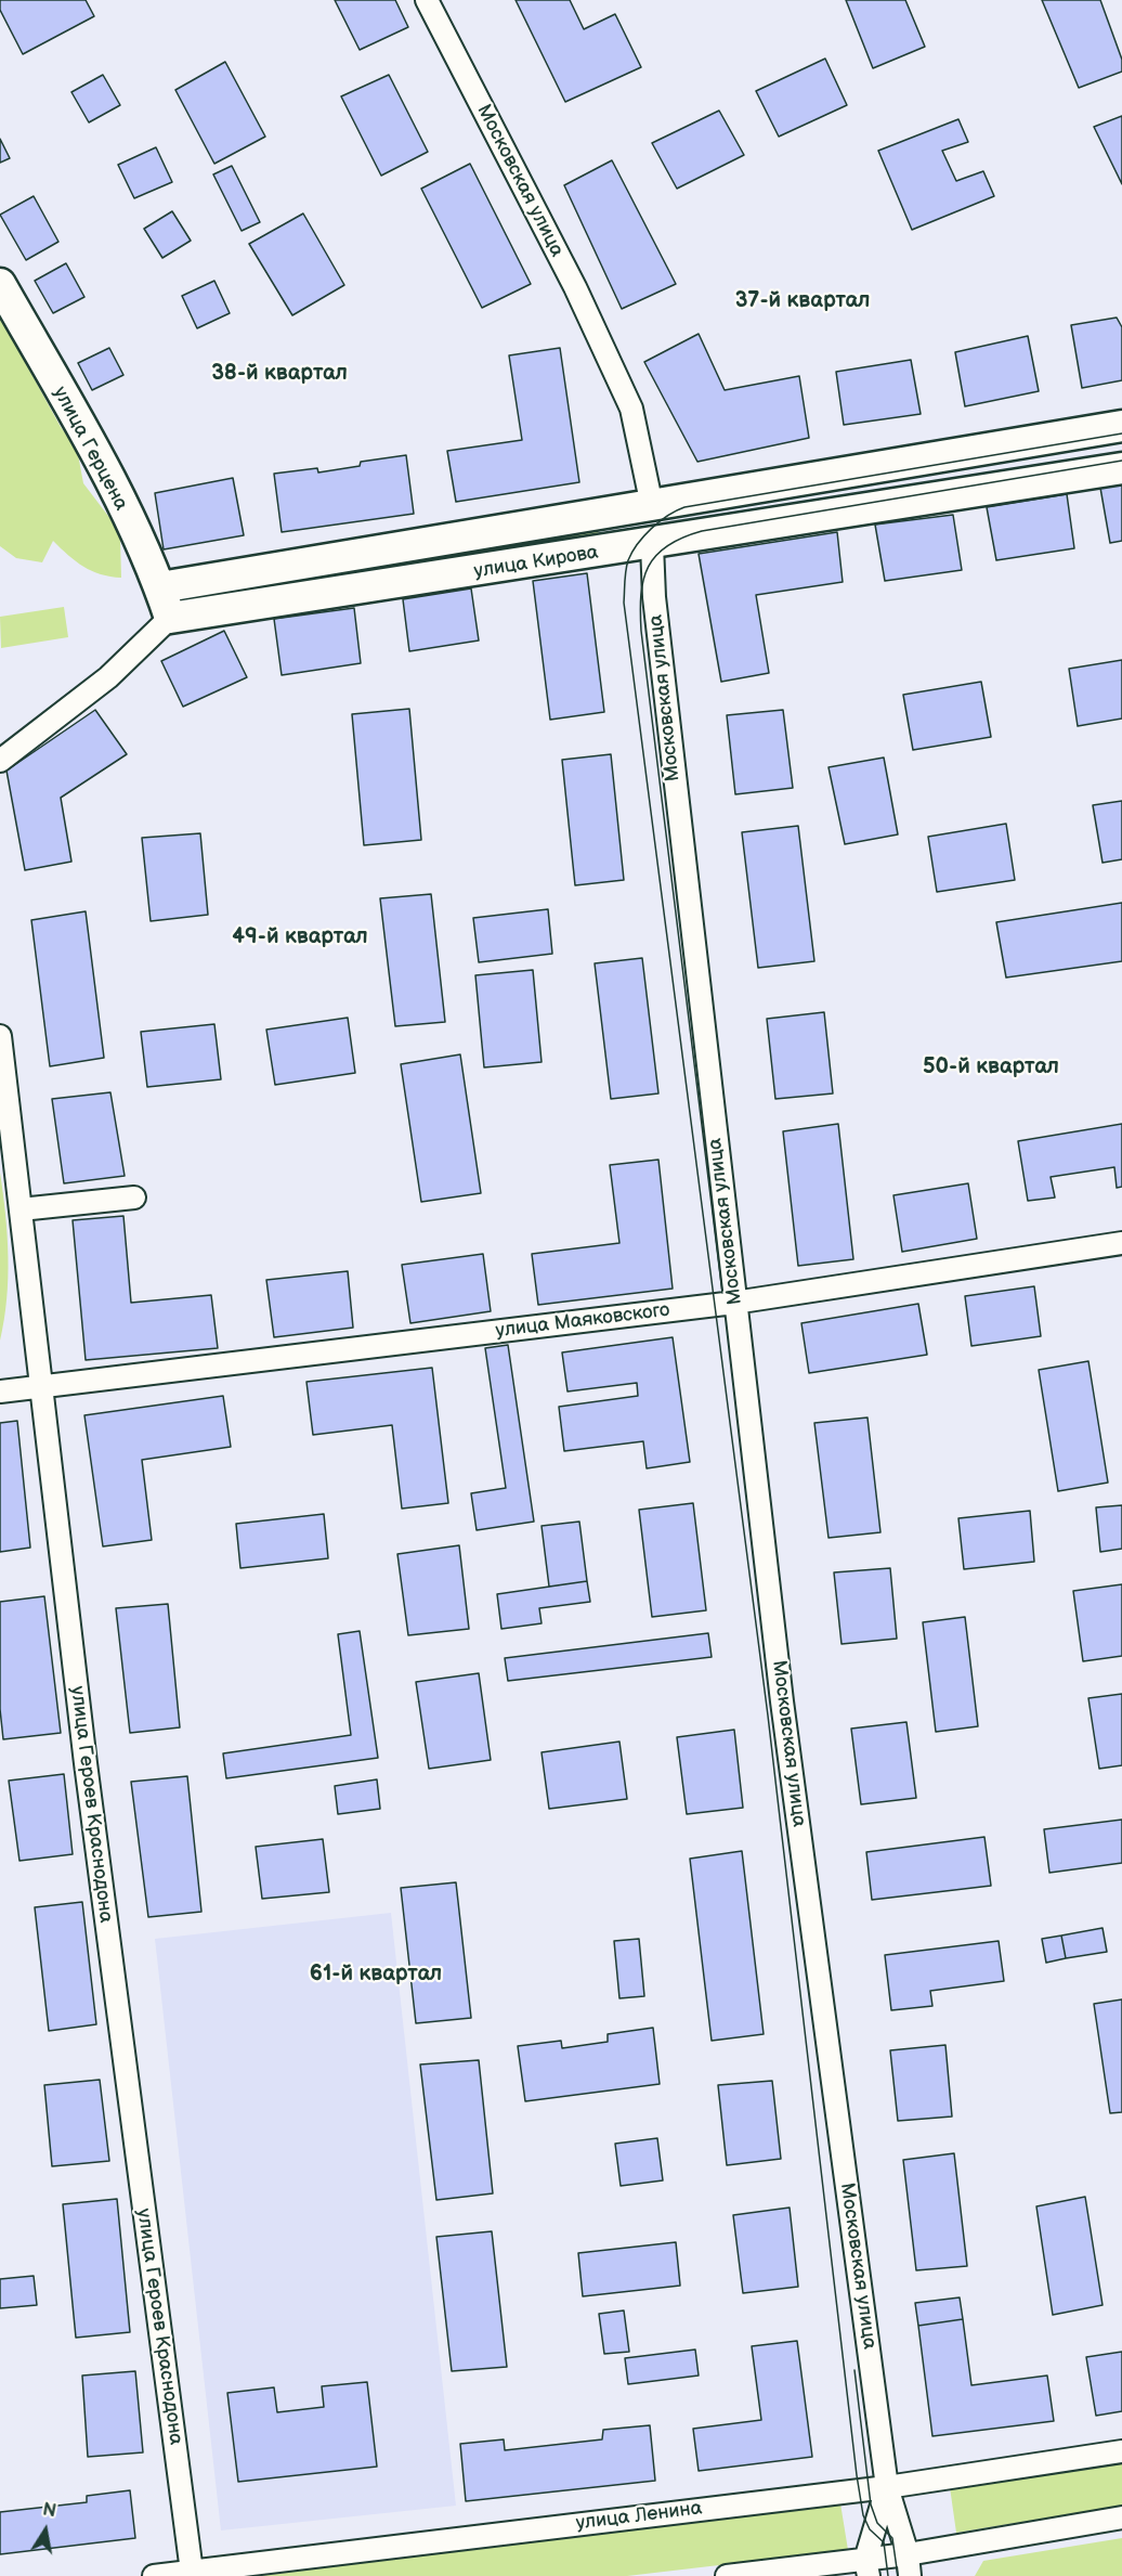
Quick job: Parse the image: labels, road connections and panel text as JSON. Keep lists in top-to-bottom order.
{
  "streets": {
    "street": [
      "Московская улица",
      "улица Герцена",
      "улица Кирова",
      "улица Маяковского",
      "улица Героев Краснодона",
      "улица Ленина"
    ]
  },
  "crossings": [
    ["Московская улица", "улица Кирова"],
    ["Московская улица", "улица Маяковского"],
    ["Московская улица", "улица Ленина"],
    ["улица Герцена", "улица Кирова"],
    ["улица Маяковского", "улица Героев Краснодона"],
    ["улица Героев Краснодона", "улица Ленина"]
  ],
  "districts": [
    "37-й квартал",
    "38-й квартал",
    "49-й квартал",
    "50-й квартал",
    "61-й квартал"
  ],
  "north": "top"
}
